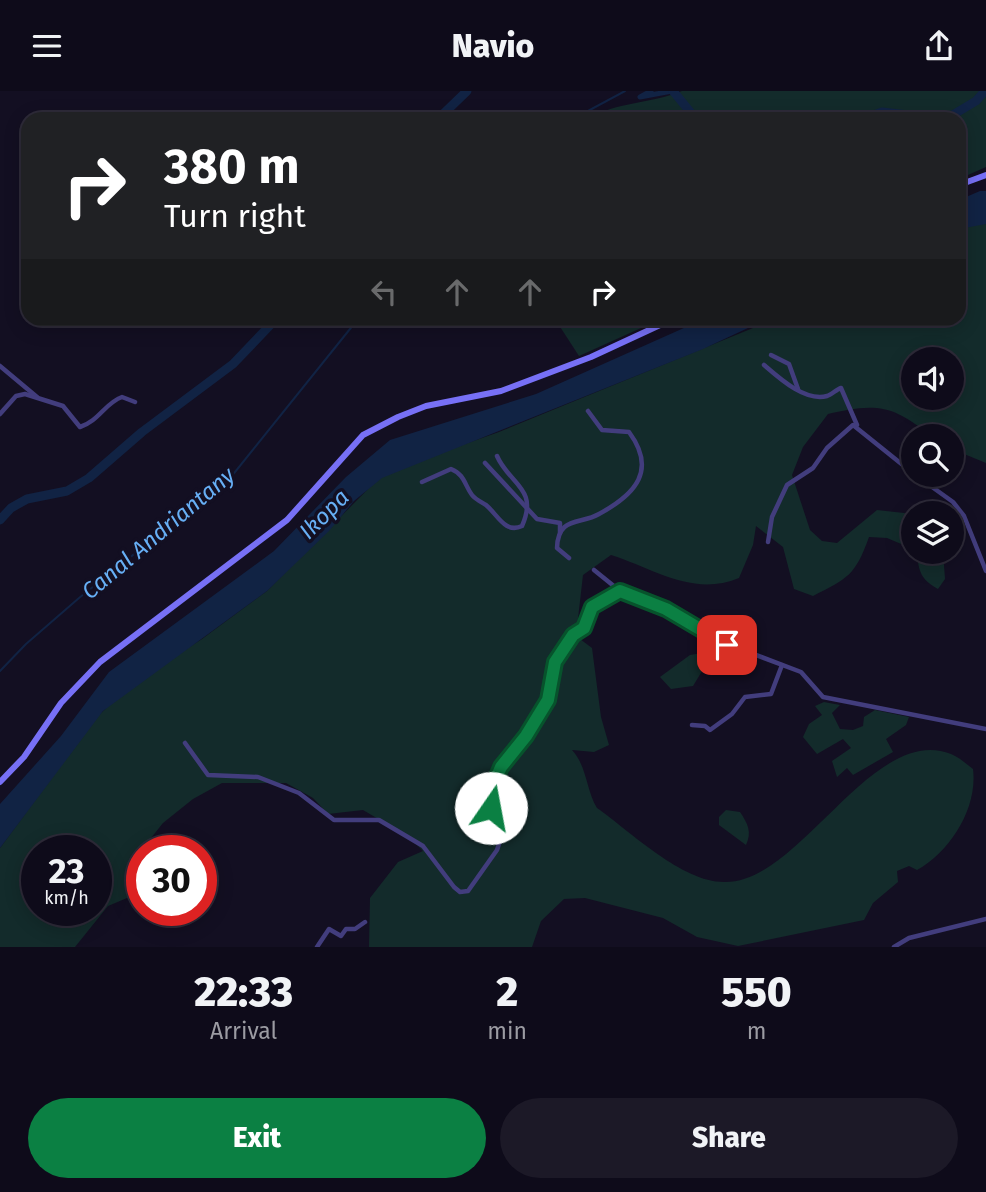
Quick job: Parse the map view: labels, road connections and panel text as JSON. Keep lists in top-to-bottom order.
{
  "water": ["Ikopa", "Canal Andriantany"],
  "page": {
    "header": "Navio",
    "turn": ["380 m", "Turn right"],
    "speed": "23 km/h",
    "limit": "30",
    "eta": [
      "22:33",
      "Arrival",
      "2",
      "min",
      "550",
      "m"
    ],
    "buttons": ["Exit", "Share"]
  }
}
